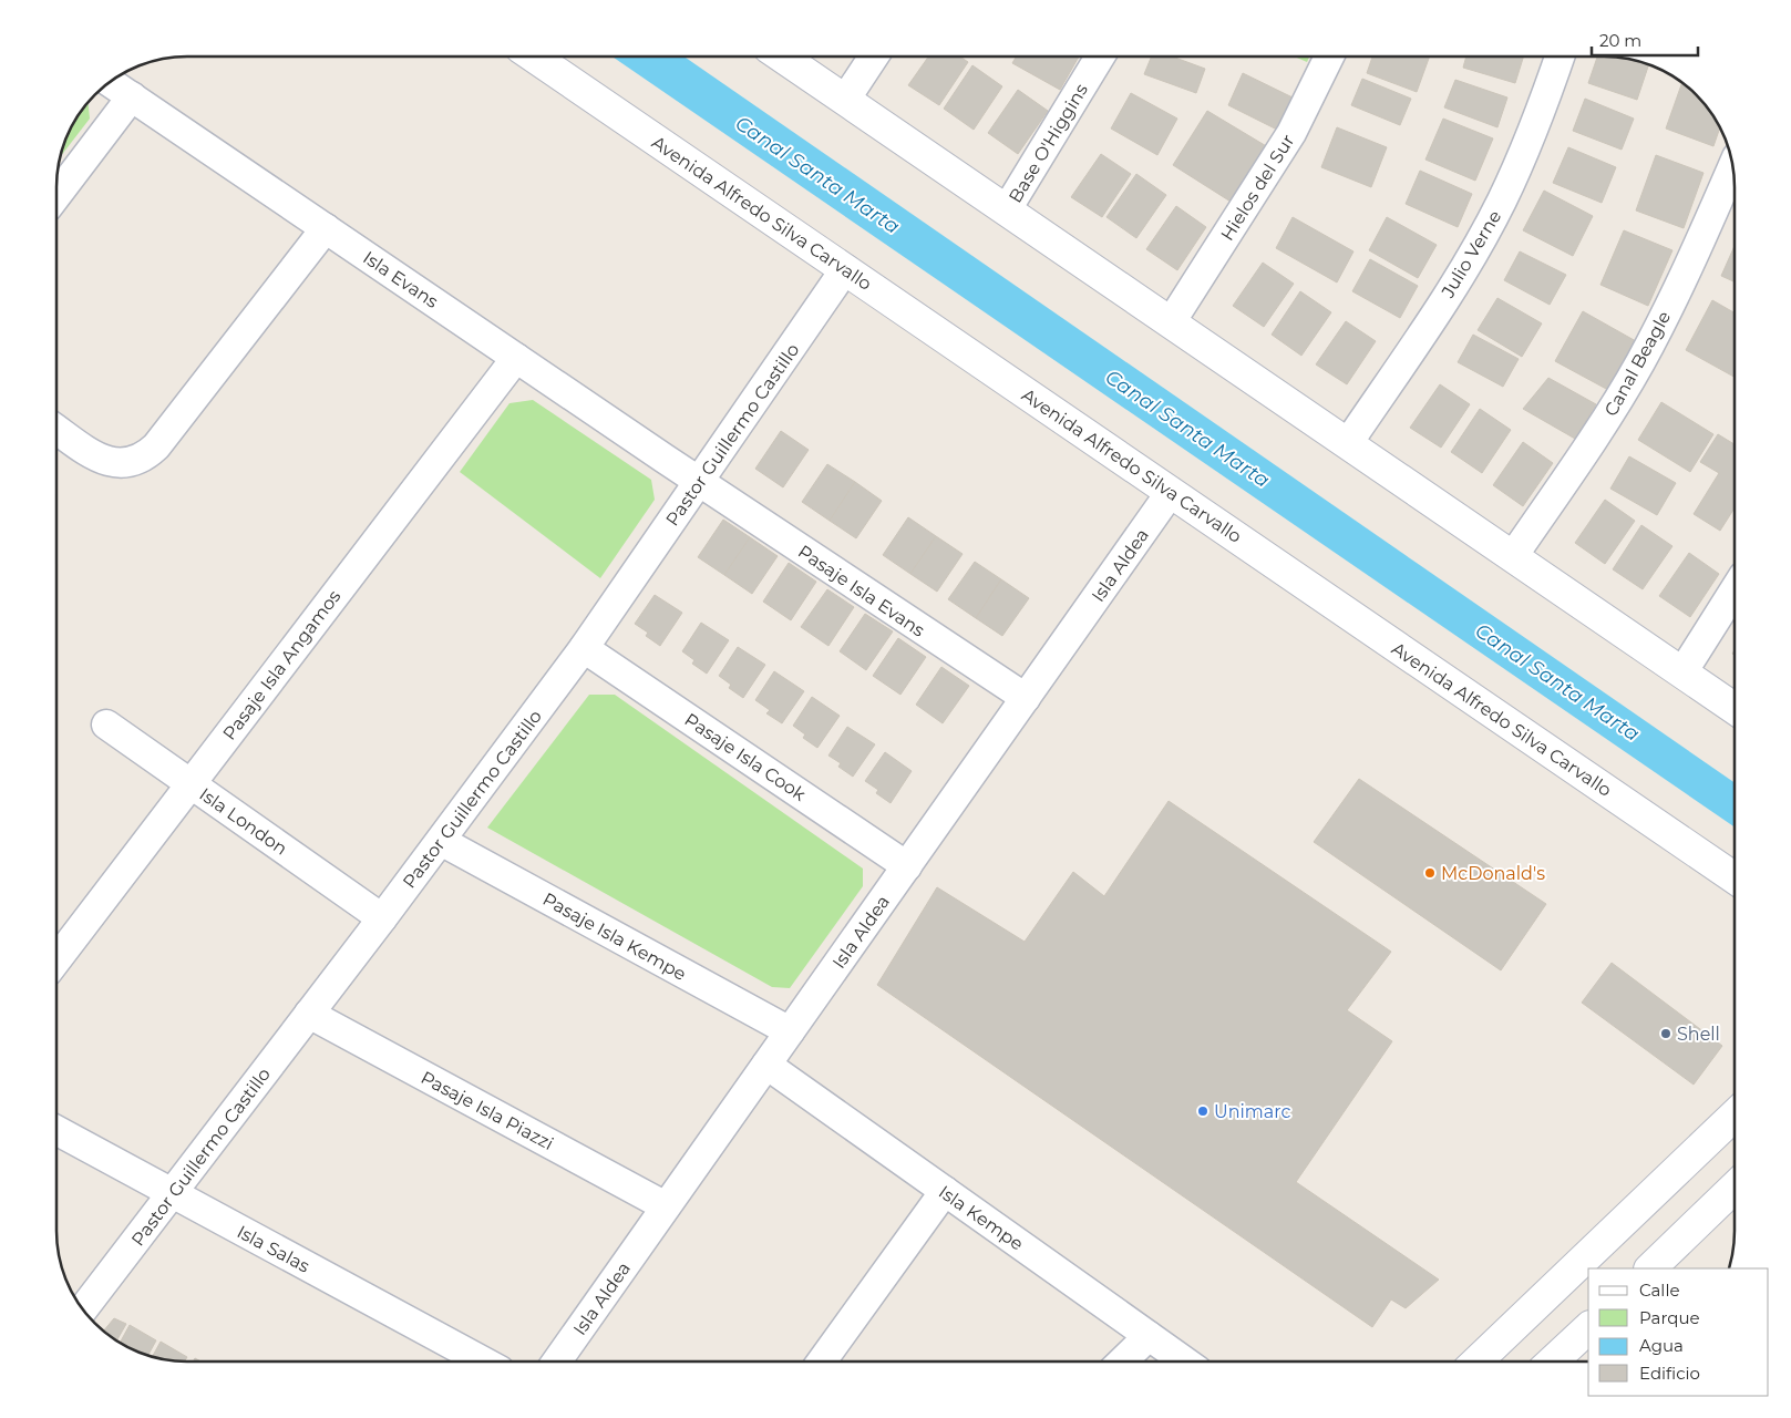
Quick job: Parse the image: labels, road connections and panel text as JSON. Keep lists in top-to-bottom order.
{
  "streets": {
    "street": [
      "Base O'Higgins",
      "Hielos del Sur",
      "Avenida Alfredo Silva Carvallo",
      "Julio Verne",
      "Isla Evans",
      "Canal Beagle",
      "Pastor Guillermo Castillo",
      "Isla Aldea",
      "Pasaje Isla Evans",
      "Pasaje Isla Angamos",
      "Pasaje Isla Cook",
      "Isla London",
      "Pasaje Isla Kempe",
      "Pasaje Isla Piazzi",
      "Isla Kempe",
      "Isla Salas"
    ]
  },
  "crossings": [
    ["Avenida Alfredo Silva Carvallo", "Pastor Guillermo Castillo"],
    ["Avenida Alfredo Silva Carvallo", "Isla Aldea"],
    ["Isla Evans", "Pastor Guillermo Castillo"],
    ["Isla Evans", "Pasaje Isla Evans"],
    ["Isla Evans", "Pasaje Isla Angamos"],
    ["Pastor Guillermo Castillo", "Pasaje Isla Evans"],
    ["Pastor Guillermo Castillo", "Pasaje Isla Cook"],
    ["Pastor Guillermo Castillo", "Isla London"],
    ["Pastor Guillermo Castillo", "Pasaje Isla Kempe"],
    ["Pastor Guillermo Castillo", "Pasaje Isla Piazzi"],
    ["Pastor Guillermo Castillo", "Isla Salas"],
    ["Isla Aldea", "Pasaje Isla Evans"],
    ["Isla Aldea", "Pasaje Isla Cook"],
    ["Isla Aldea", "Pasaje Isla Kempe"],
    ["Isla Aldea", "Pasaje Isla Piazzi"],
    ["Isla Aldea", "Isla Kempe"],
    ["Pasaje Isla Angamos", "Isla London"]
  ],
  "water": ["Canal Santa Marta"],
  "places": ["McDonald's", "Shell", "Unimarc"],
  "legend": [
    "Calle",
    "Parque",
    "Agua",
    "Edificio"
  ],
  "scale_bar": "20 m"
}
